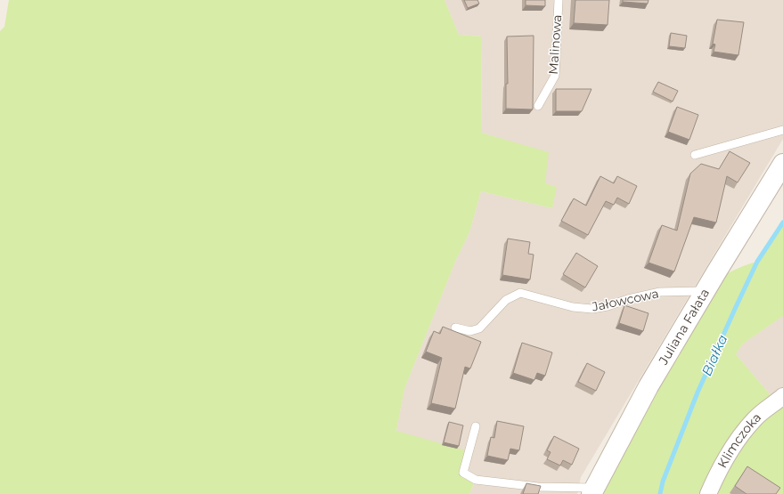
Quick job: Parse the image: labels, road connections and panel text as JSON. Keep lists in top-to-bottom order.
{
  "streets": {
    "street": ["Juliana Fałata", "Klimczoka"],
    "lane": ["Malinowa", "Jałowcowa"]
  },
  "crossings": [
    ["Jałowcowa", "Juliana Fałata"]
  ],
  "water": ["Białka"]
}
